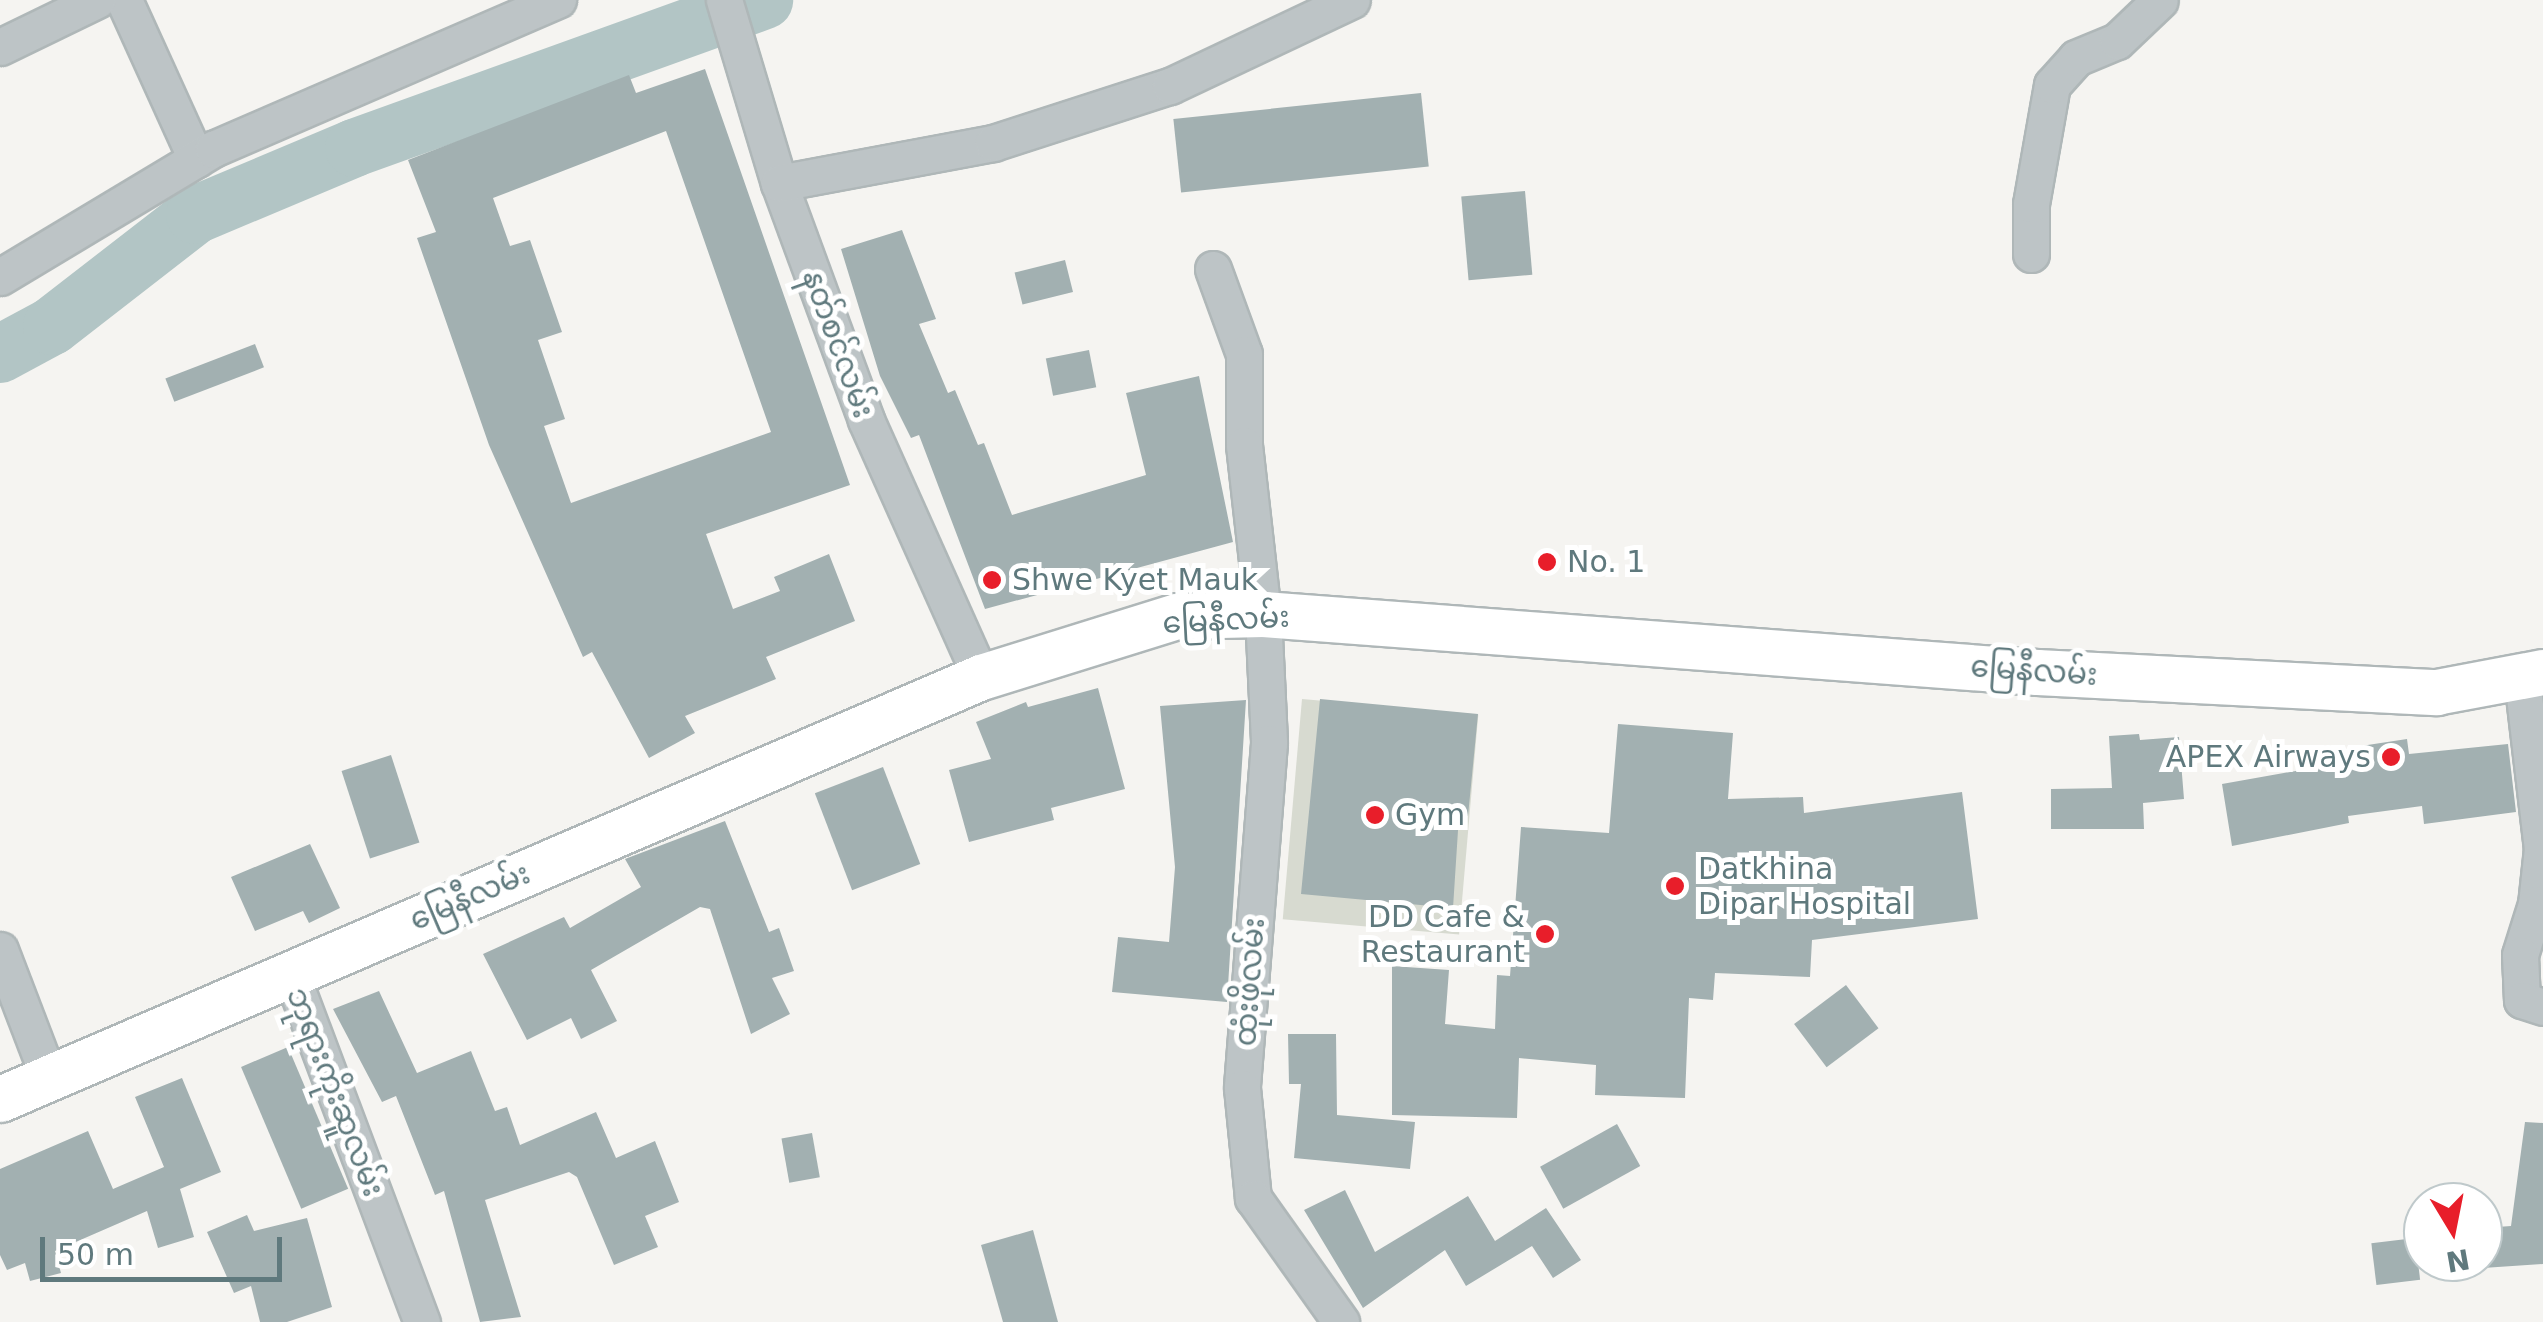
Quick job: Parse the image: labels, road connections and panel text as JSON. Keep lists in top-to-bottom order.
{
  "streets": {
    "main road": ["မြေနီလမ်း"],
    "street": ["နတ်စင်လမ်း", "ထုံးဖိုလမ်း", "ဘုရားကိုးဆူလမ်း"]
  },
  "crossings": [
    ["နတ်စင်လမ်း", "မြေနီလမ်း"],
    ["မြေနီလမ်း", "ထုံးဖိုလမ်း"],
    ["မြေနီလမ်း", "ဘုရားကိုးဆူလမ်း"]
  ],
  "places": [
    "No. 1",
    "Shwe Kyet Mauk",
    "APEX Airways",
    "Gym",
    "Datkhina Dipar Hospital",
    "DD Cafe & Restaurant"
  ],
  "scale_bar": "50 m",
  "north": "bottom"
}
